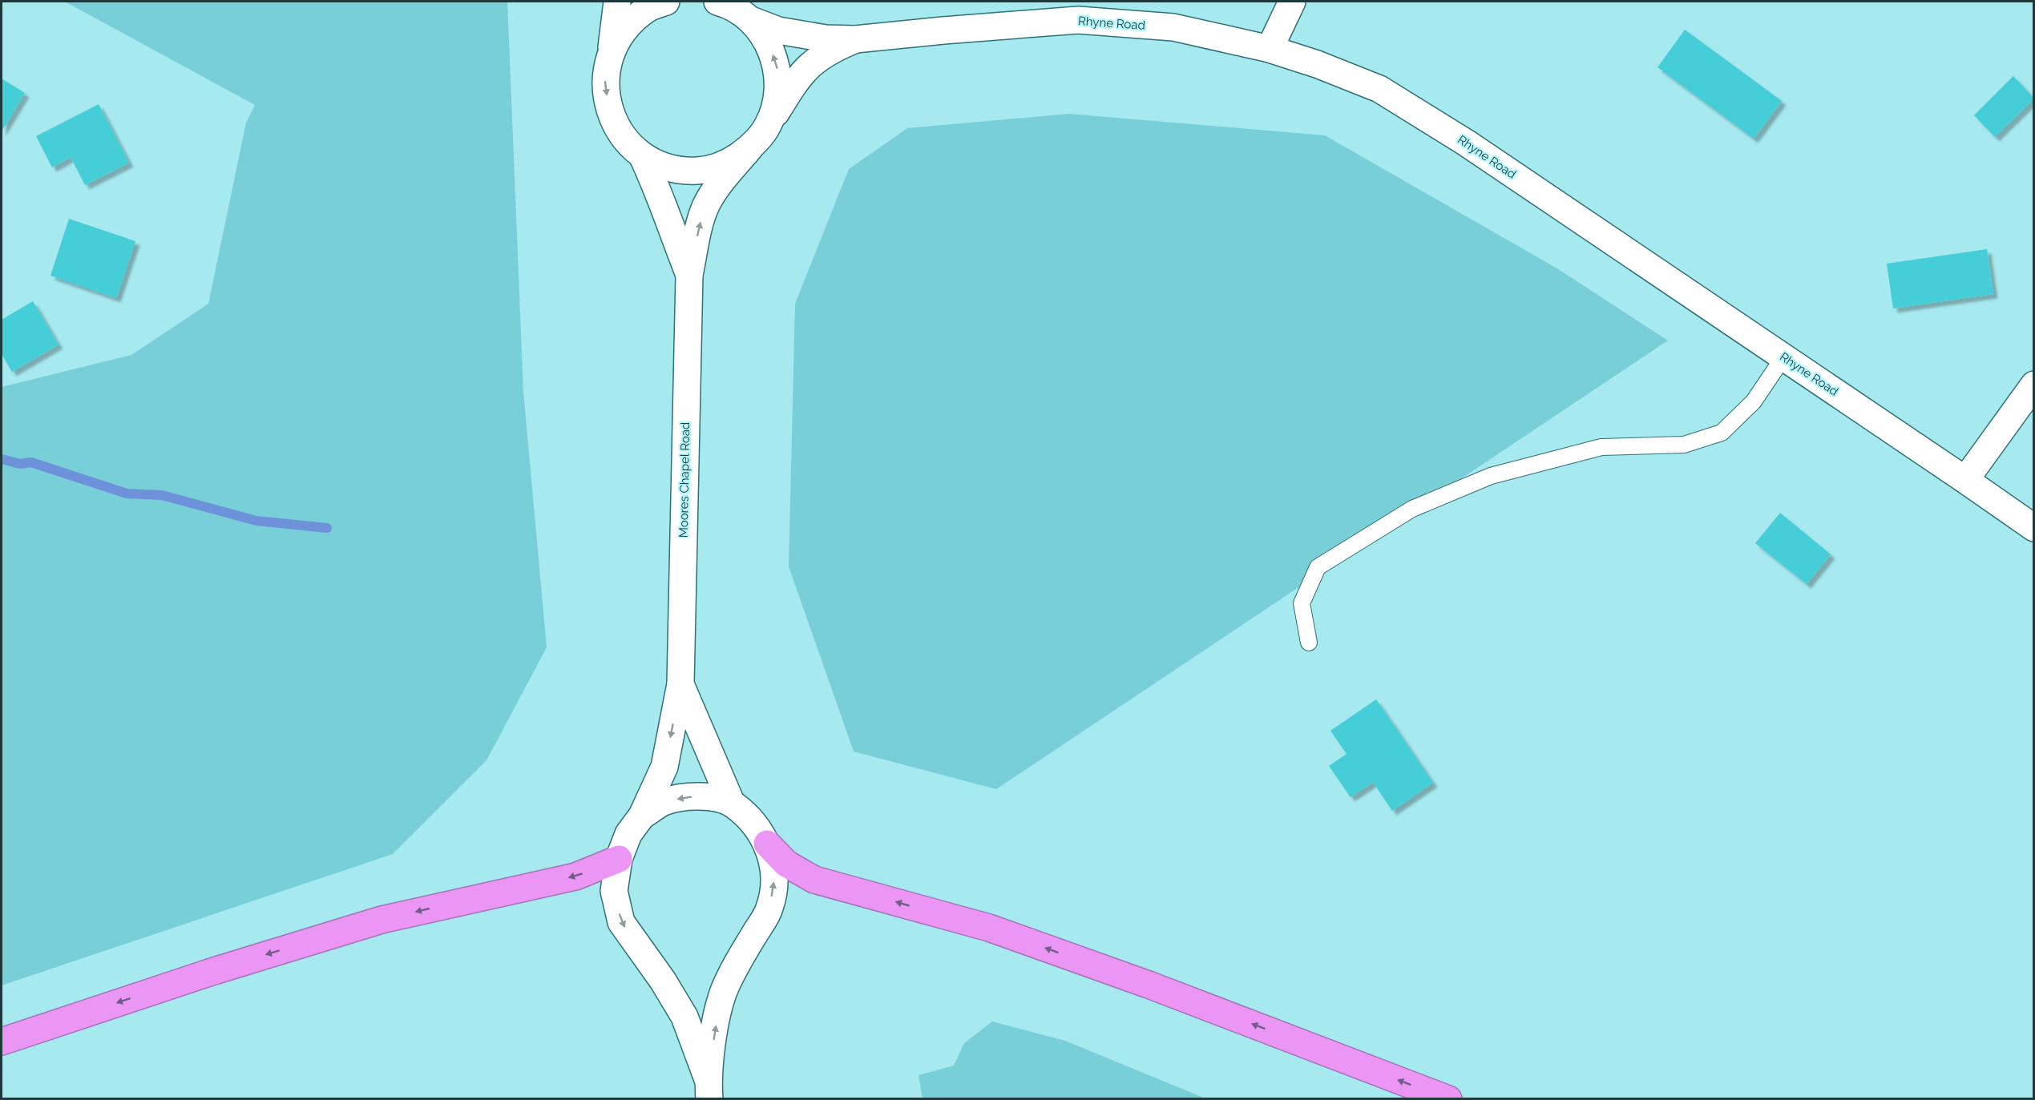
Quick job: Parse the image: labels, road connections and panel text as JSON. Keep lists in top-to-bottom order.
{
  "streets": {
    "main road": ["Rhyne Road", "Moores Chapel Road"]
  },
  "crossings": [
    ["Rhyne Road", "Moores Chapel Road"]
  ]
}
